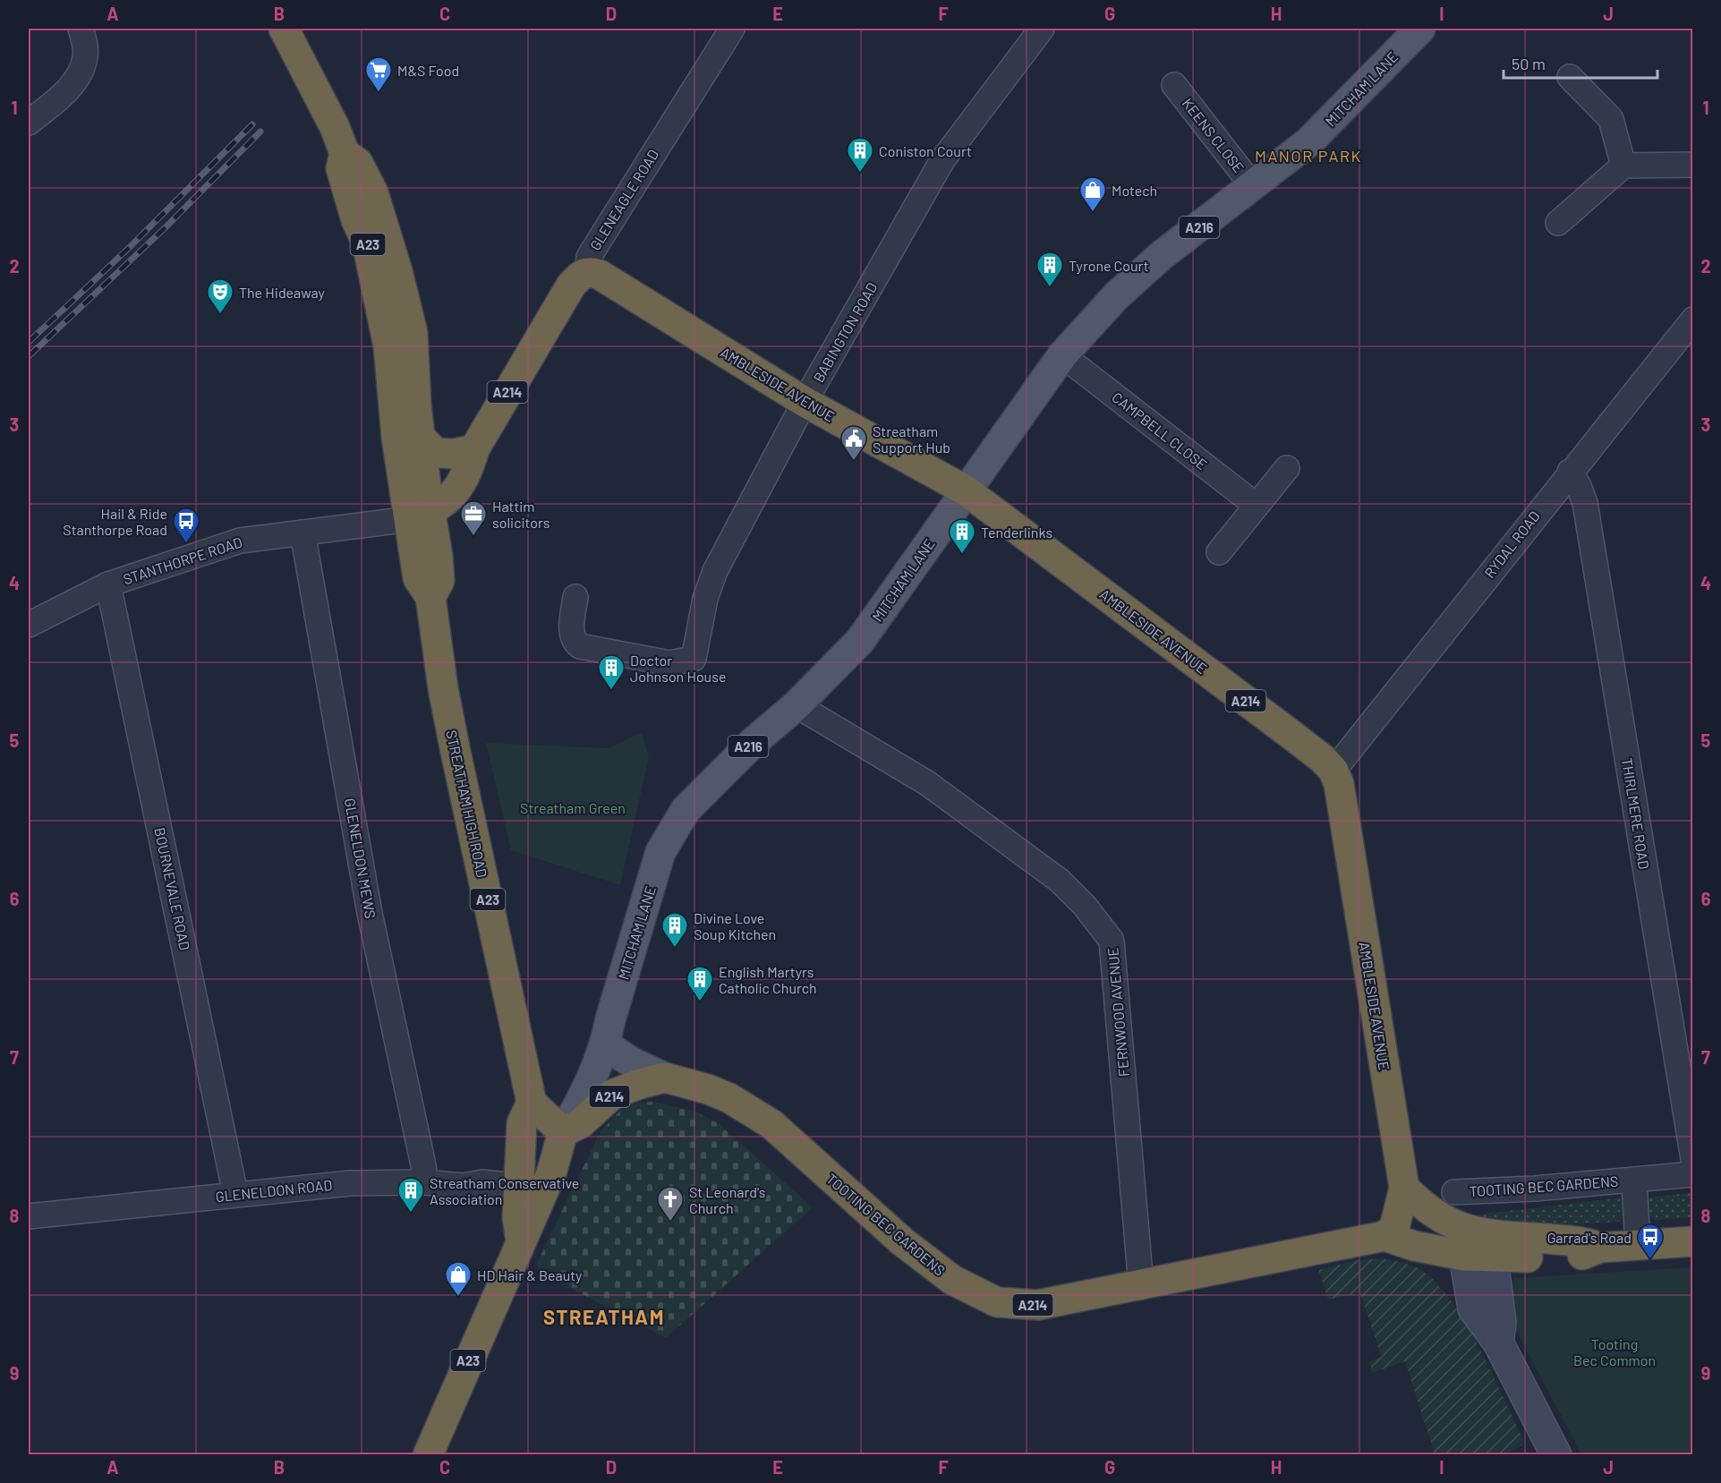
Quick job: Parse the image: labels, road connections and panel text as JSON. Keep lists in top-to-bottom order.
{
  "streets": {
    "highway": [
      "GLENEAGLE ROAD",
      "A23",
      "AMBLESIDE AVENUE",
      "A214",
      "STREATHAM HIGH ROAD",
      "TOOTING BEC GARDENS"
    ],
    "main road": ["MITCHAM LANE", "A216"],
    "street": [
      "KEENS CLOSE",
      "BABINGTON ROAD",
      "CAMPBELL CLOSE",
      "RYDAL ROAD",
      "STANTHORPE ROAD",
      "THIRLMERE ROAD",
      "GLENELDON MEWS",
      "BOURNEVALE ROAD",
      "FERNWOOD AVENUE",
      "GLENELDON ROAD"
    ]
  },
  "crossings": [
    ["MITCHAM LANE", "KEENS CLOSE"],
    ["MITCHAM LANE", "A23"],
    ["MITCHAM LANE", "AMBLESIDE AVENUE"],
    ["MITCHAM LANE", "CAMPBELL CLOSE"],
    ["MITCHAM LANE", "FERNWOOD AVENUE"],
    ["MITCHAM LANE", "TOOTING BEC GARDENS"],
    ["GLENEAGLE ROAD", "AMBLESIDE AVENUE"],
    ["GLENEAGLE ROAD", "STANTHORPE ROAD"],
    ["GLENEAGLE ROAD", "STREATHAM HIGH ROAD"],
    ["A23", "STREATHAM HIGH ROAD"],
    ["A23", "TOOTING BEC GARDENS"],
    ["A23", "GLENELDON ROAD"],
    ["BABINGTON ROAD", "AMBLESIDE AVENUE"],
    ["AMBLESIDE AVENUE", "A214"],
    ["AMBLESIDE AVENUE", "RYDAL ROAD"],
    ["A214", "TOOTING BEC GARDENS"],
    ["RYDAL ROAD", "THIRLMERE ROAD"],
    ["STANTHORPE ROAD", "STREATHAM HIGH ROAD"],
    ["STANTHORPE ROAD", "GLENELDON MEWS"],
    ["STANTHORPE ROAD", "BOURNEVALE ROAD"],
    ["GLENELDON MEWS", "GLENELDON ROAD"],
    ["BOURNEVALE ROAD", "GLENELDON ROAD"],
    ["FERNWOOD AVENUE", "TOOTING BEC GARDENS"]
  ],
  "districts": ["MANOR PARK", "STREATHAM"],
  "parks": ["Streatham Green", "Tooting Bec Common"],
  "places": {
    "supermarket": ["M&S Food"],
    "building": [
      "Coniston Court",
      "Tyrone Court",
      "Tenderlinks",
      "Doctor Johnson House",
      "Divine Love Soup Kitchen",
      "English Martyrs Catholic Church",
      "Streatham Conservative Association"
    ],
    "shop": ["Motech", "HD Hair & Beauty"],
    "theatre": ["The Hideaway"],
    "public building": ["Streatham Support Hub"],
    "office": ["Hattim solicitors"],
    "bus stop": ["Hail & Ride Stanthorpe Road", "Garrad's Road"],
    "church": ["St Leonard's Church"]
  },
  "scale_bar": "50 m",
  "grid": {
    "columns": [
      "A",
      "B",
      "C",
      "D",
      "E",
      "F",
      "G",
      "H",
      "I",
      "J"
    ],
    "rows": [
      "1",
      "2",
      "3",
      "4",
      "5",
      "6",
      "7",
      "8",
      "9"
    ]
  }
}
